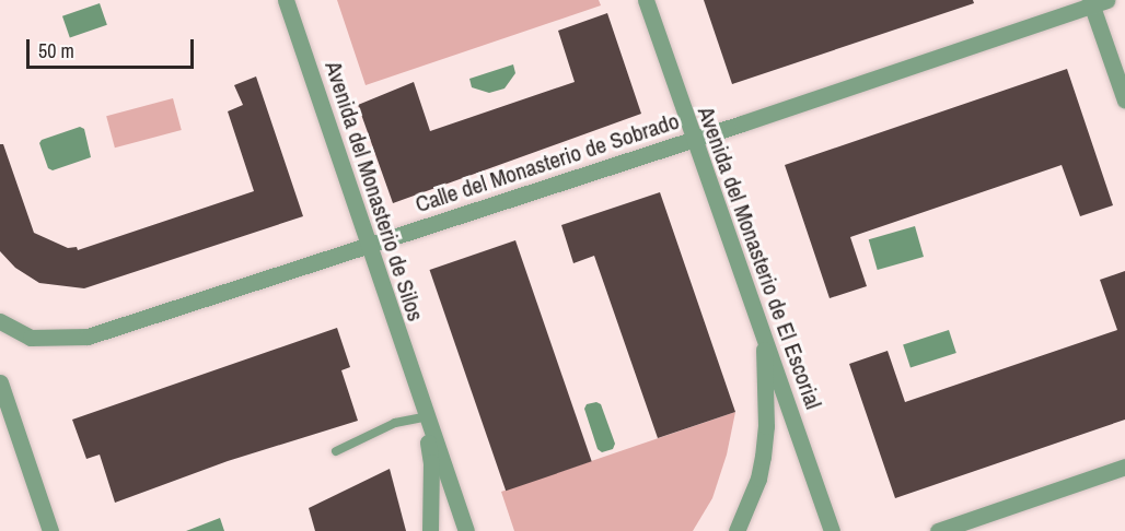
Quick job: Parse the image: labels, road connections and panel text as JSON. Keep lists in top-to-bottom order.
{
  "streets": {
    "street": ["Calle del Monasterio de Sobrado", "Avenida del Monasterio de Silos", "Avenida del Monasterio de El Escorial"]
  },
  "crossings": [
    ["Calle del Monasterio de Sobrado", "Avenida del Monasterio de Silos"],
    ["Calle del Monasterio de Sobrado", "Avenida del Monasterio de El Escorial"]
  ],
  "scale_bar": "50 m"
}
